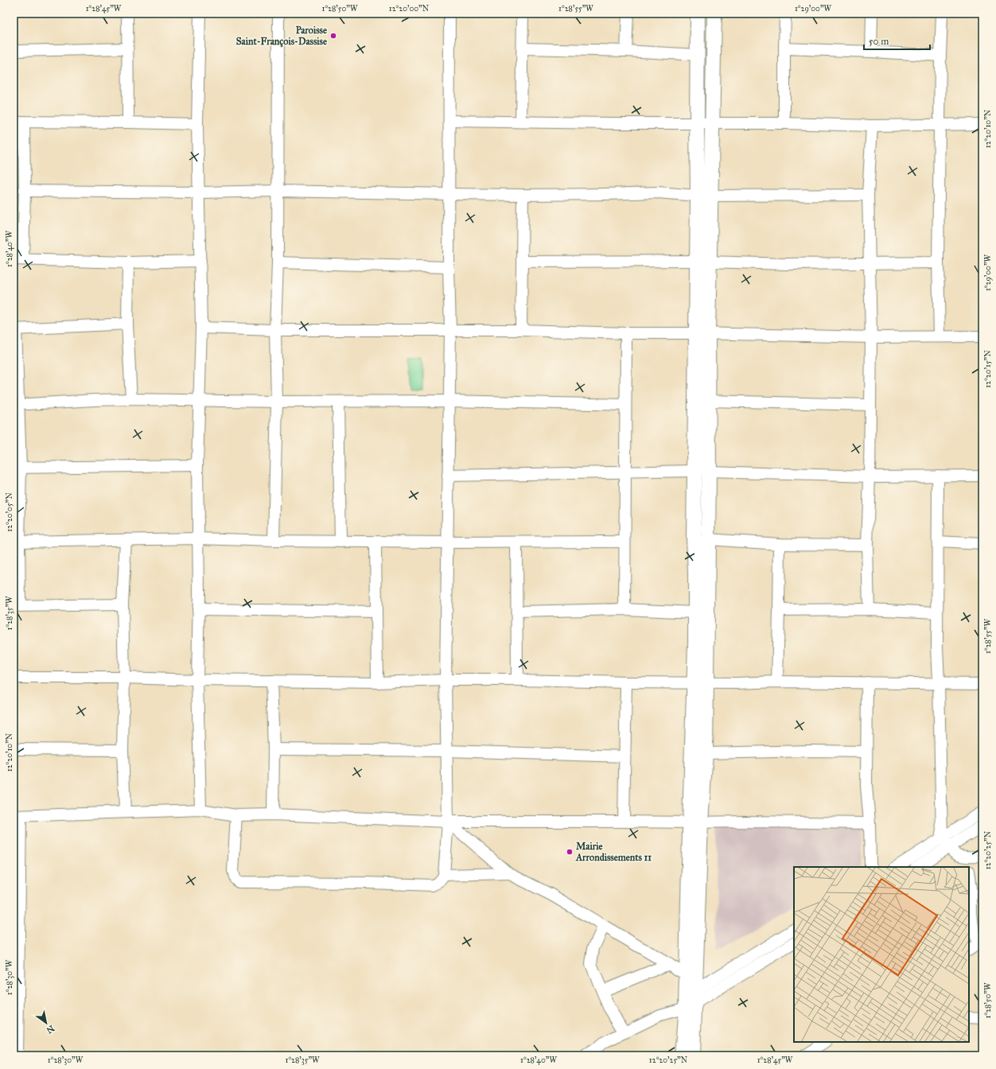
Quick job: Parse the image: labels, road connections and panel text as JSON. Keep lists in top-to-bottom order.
{
  "places": ["Paroisse Saint-François-Dassise", "Mairie Arrondissements 11"],
  "scale_bar": "50 m",
  "north": "bottom right",
  "coordinates": [
    "1°28'45\"W",
    "1°28'50\"W",
    "12°20'00\"N",
    "1°28'55\"W",
    "1°29'00\"W",
    "12°20'10\"N",
    "1°28'40\"W",
    "12°20'15\"N",
    "12°20'05\"N",
    "1°28'35\"W",
    "12°20'25\"N",
    "1°28'30\"W"
  ]
}
